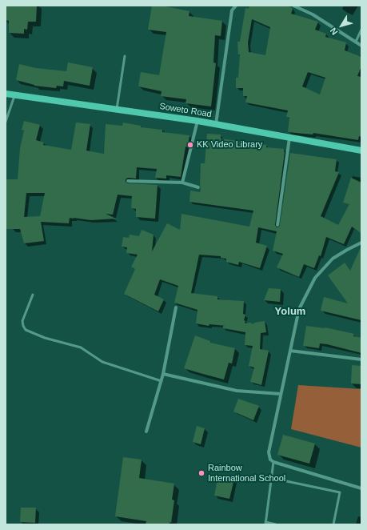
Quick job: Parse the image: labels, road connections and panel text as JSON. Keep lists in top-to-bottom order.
{
  "streets": {
    "street": ["Soweto Road"]
  },
  "districts": ["Yolum"],
  "places": ["KK Video Library", "Rainbow International School"],
  "north": "bottom left"
}
